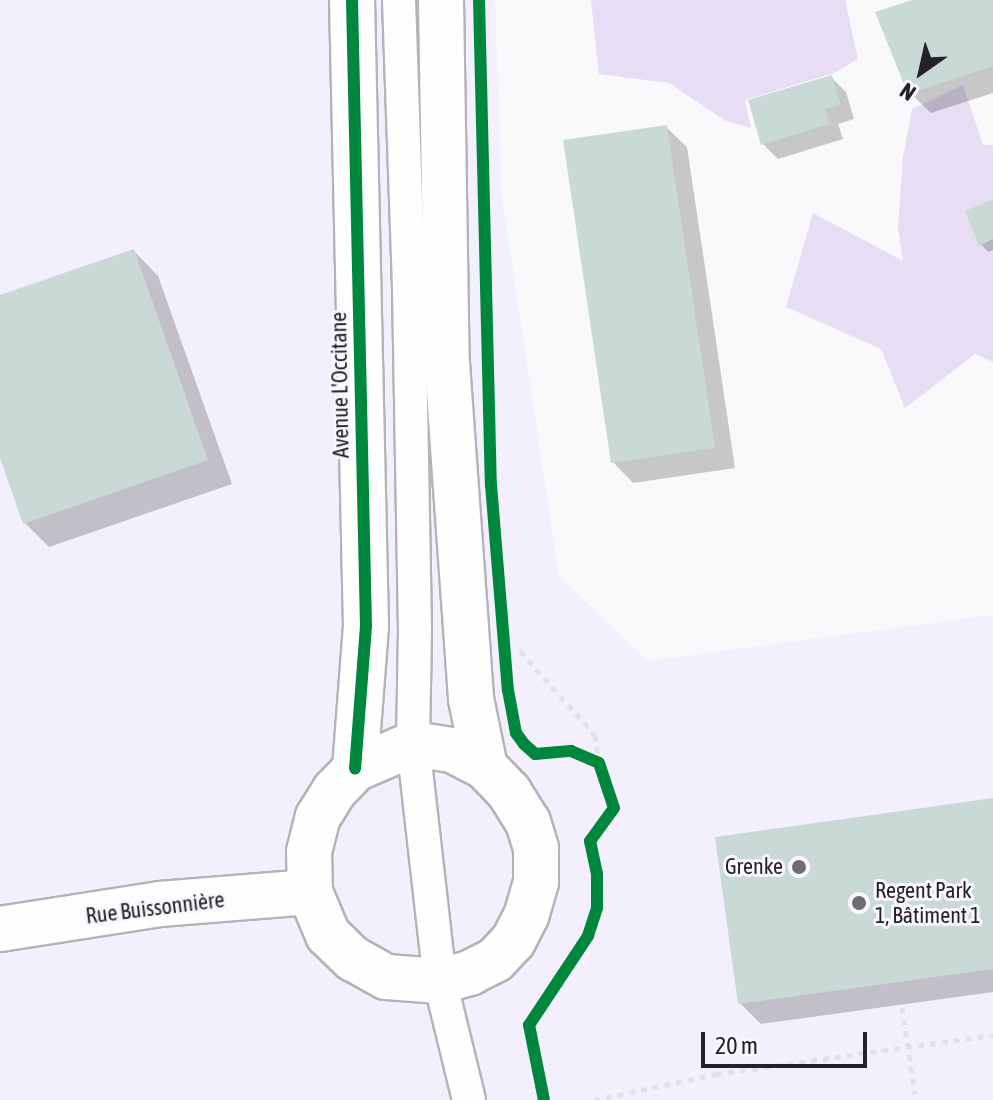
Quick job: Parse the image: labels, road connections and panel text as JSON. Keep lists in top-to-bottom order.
{
  "streets": {
    "street": ["Avenue L'Occitane", "Rue Buissonnière"]
  },
  "places": ["Grenke", "Regent Park 1, Bâtiment 1"],
  "scale_bar": "20 m",
  "north": "bottom left"
}
